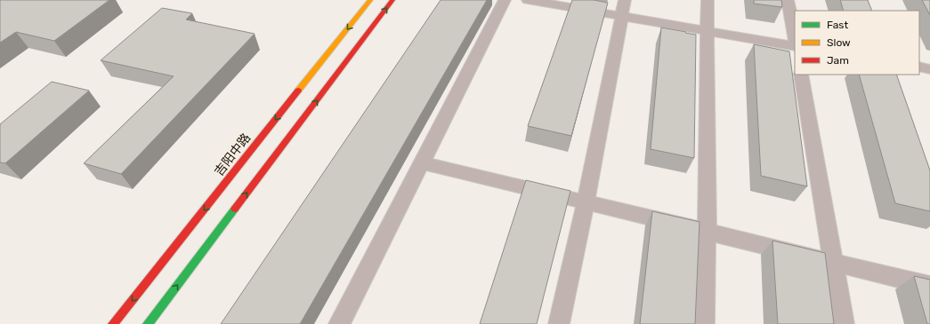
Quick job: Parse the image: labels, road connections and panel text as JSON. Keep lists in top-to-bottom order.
{
  "streets": {
    "main road": ["吉阳中路"]
  },
  "legend": ["Fast", "Slow", "Jam"]
}
